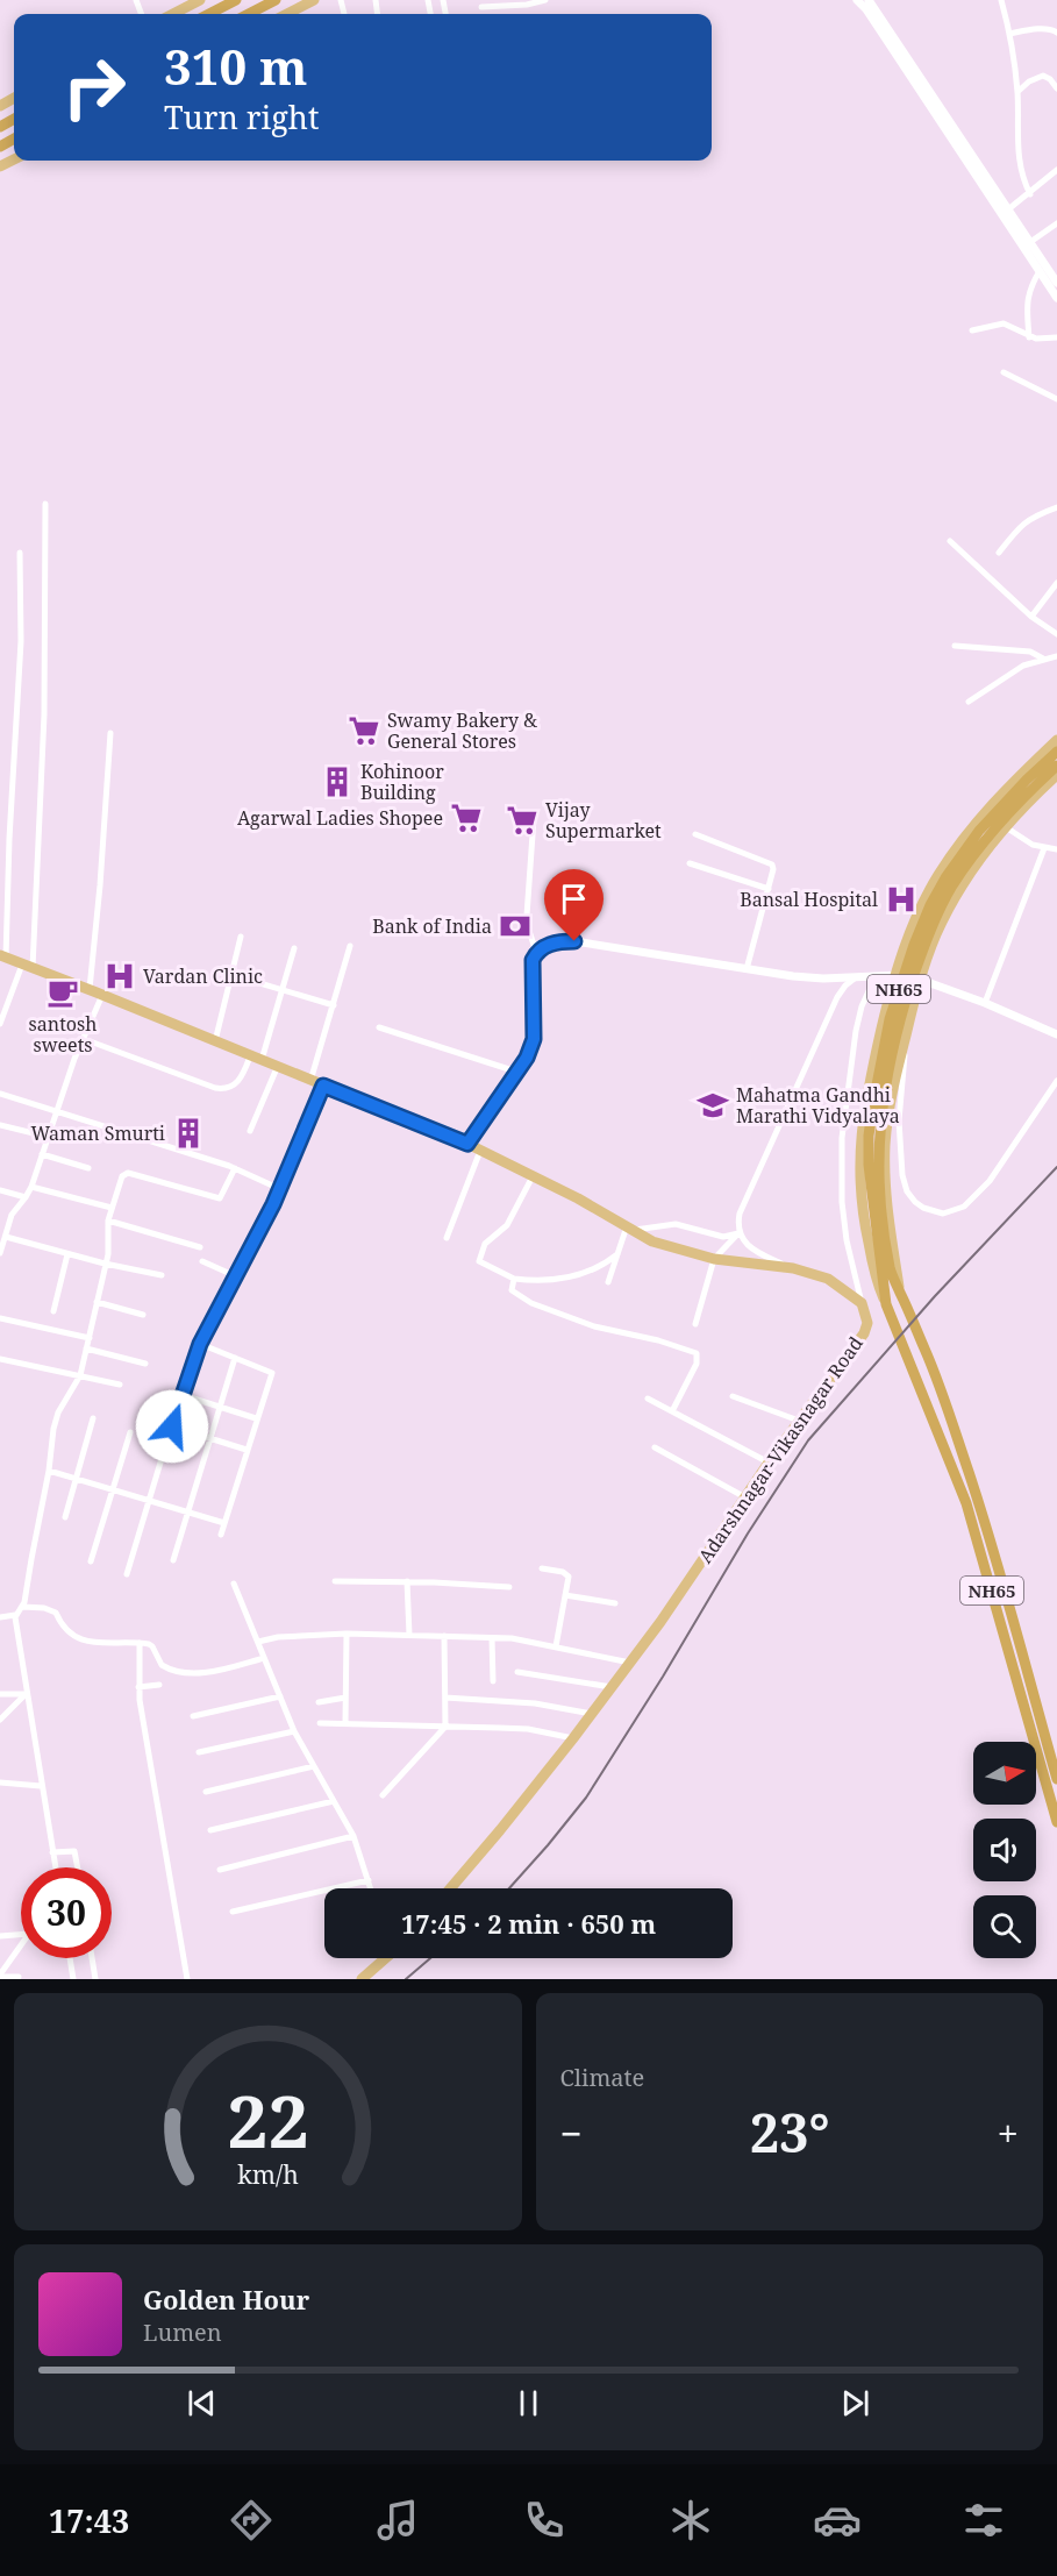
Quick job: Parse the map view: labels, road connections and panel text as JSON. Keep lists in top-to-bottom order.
{
  "streets": {
    "highway": ["NH65"],
    "main road": ["Adarshnagar-Vikasnagar Road"]
  },
  "places": {
    "supermarket": ["Swamy Bakery & General Stores", "Agarwal Ladies Shopee", "Vijay Supermarket"],
    "building": ["Kohinoor Building", "Waman Smurti"],
    "hospital": ["Bansal Hospital", "Vardan Clinic"],
    "bank": ["Bank of India"],
    "cafe": ["santosh sweets"],
    "school or university": ["Mahatma Gandhi Marathi Vidyalaya"]
  },
  "north": "right",
  "page": {
    "turn": ["310 m", "Turn right"],
    "limit": "30",
    "trip": "17:45 · 2 min · 650 m",
    "tile": "Climate",
    "heat": ["−", "23°", "+"],
    "song": ["Golden Hour", "Lumen"],
    "tabs": "17:43",
    "gauge": ["22", "km/h"]
  }
}
